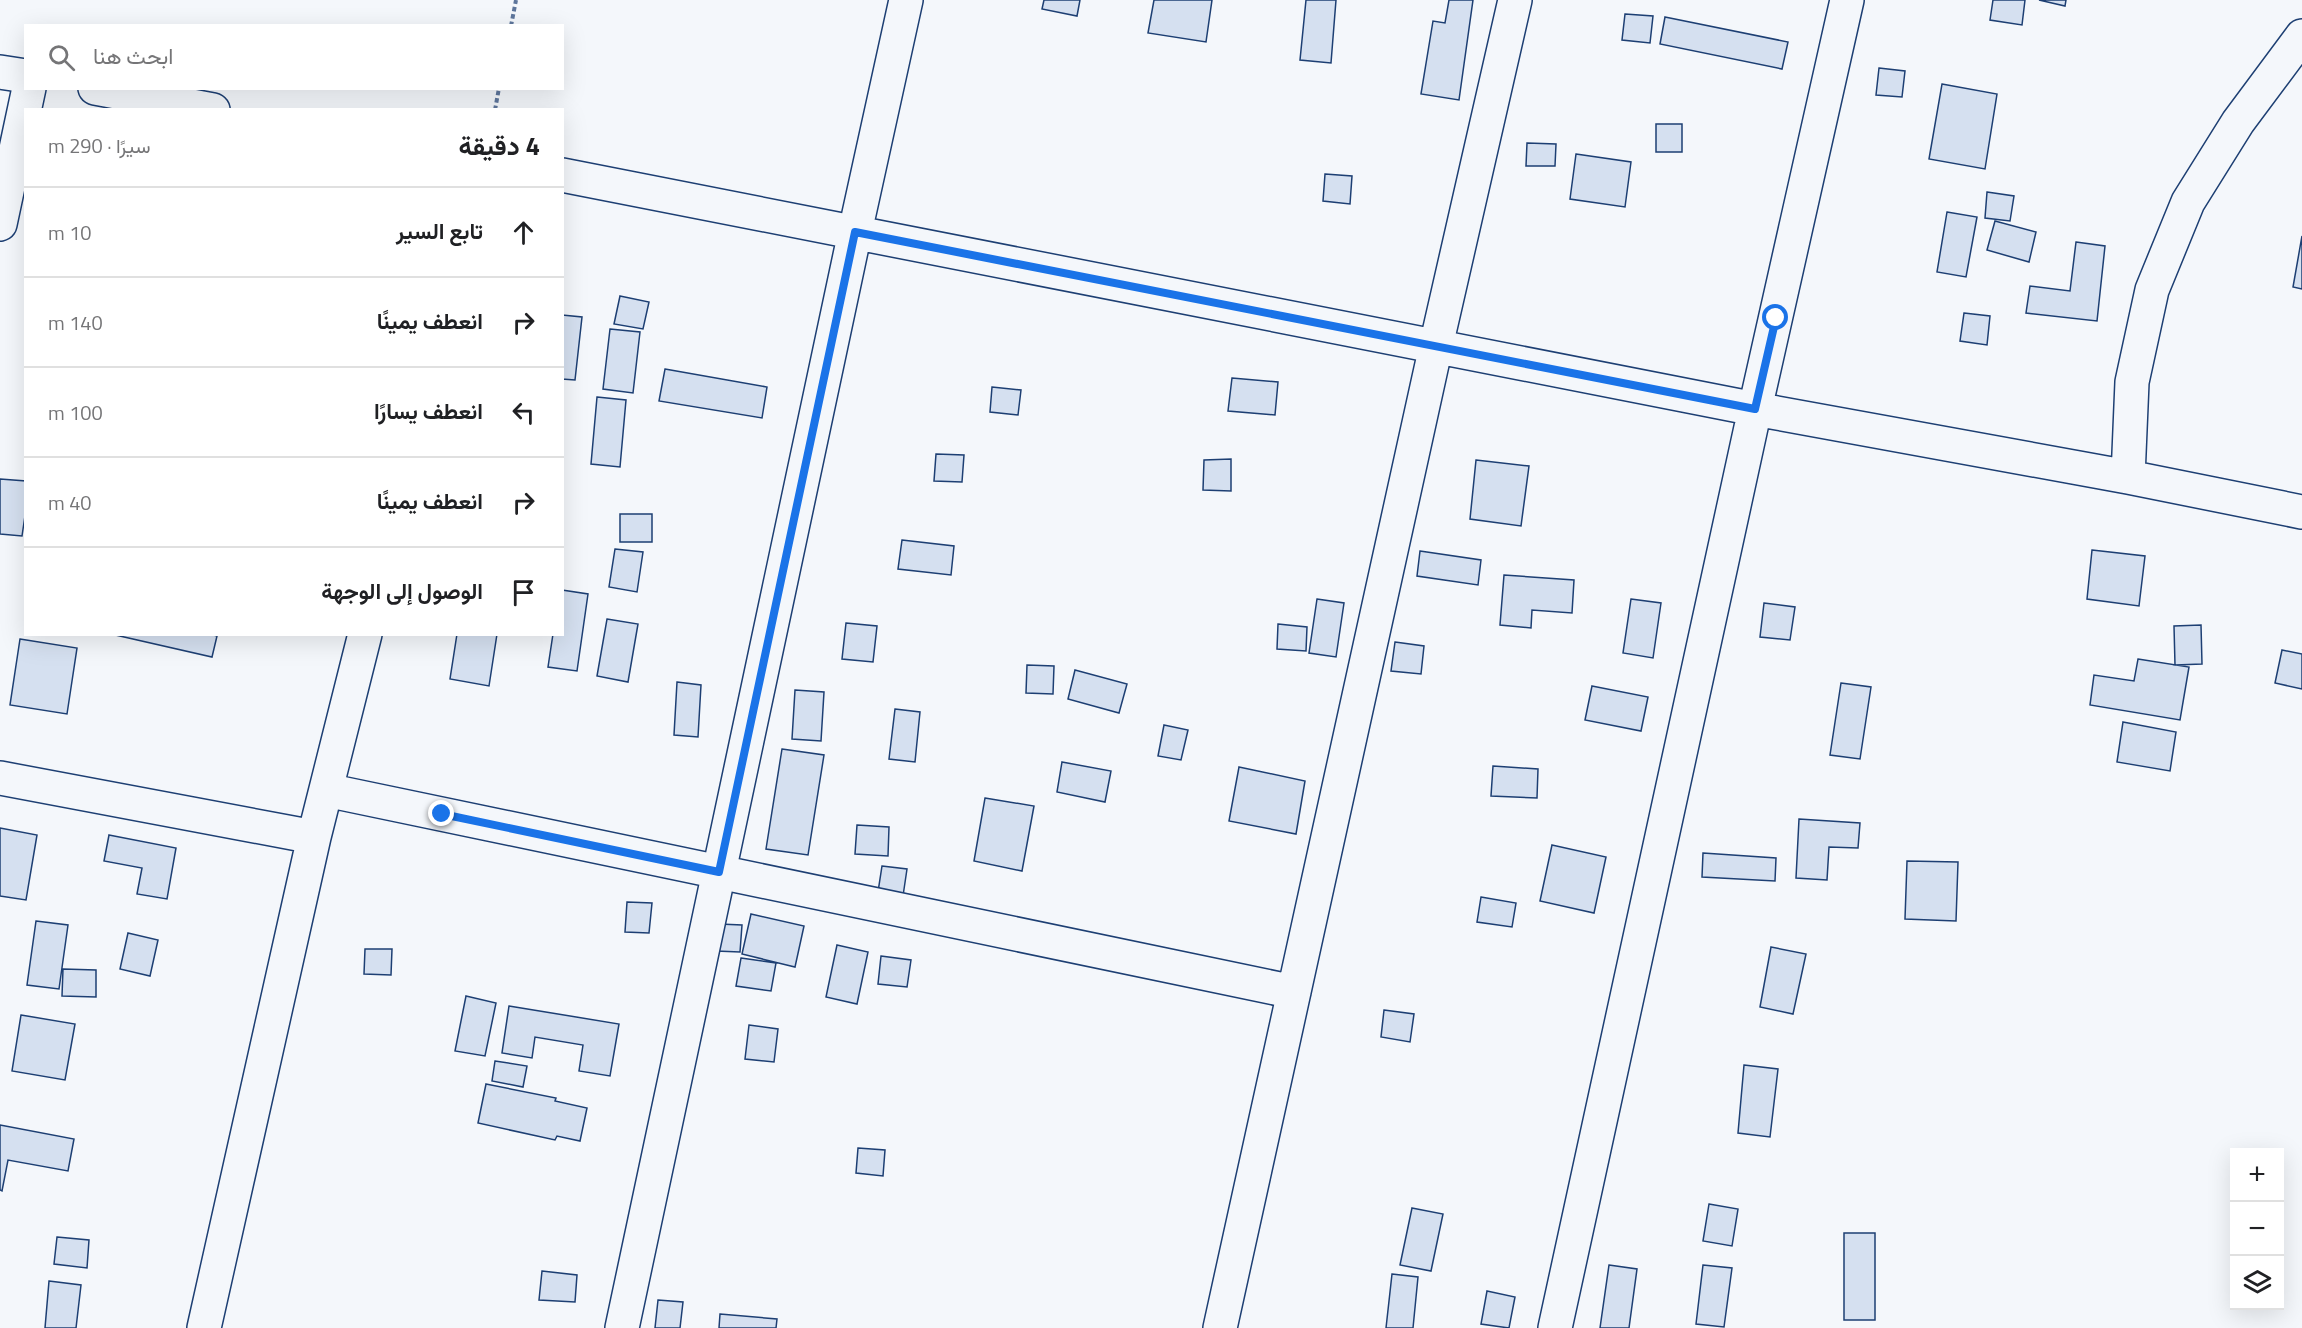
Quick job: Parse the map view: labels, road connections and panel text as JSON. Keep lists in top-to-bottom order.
{
  "page": {
    "search": "ابحث هنا",
    "heading": ["4 دقيقة", "سيرًا · 290 m"],
    "list": [
      ["تابع السير", "10 m"],
      ["انعطف يمينًا", "140 m"],
      ["انعطف يسارًا", "100 m"],
      ["انعطف يمينًا", "40 m"],
      "الوصول إلى الوجهة"
    ],
    "map_buttons": ["+", "−"]
  }
}
